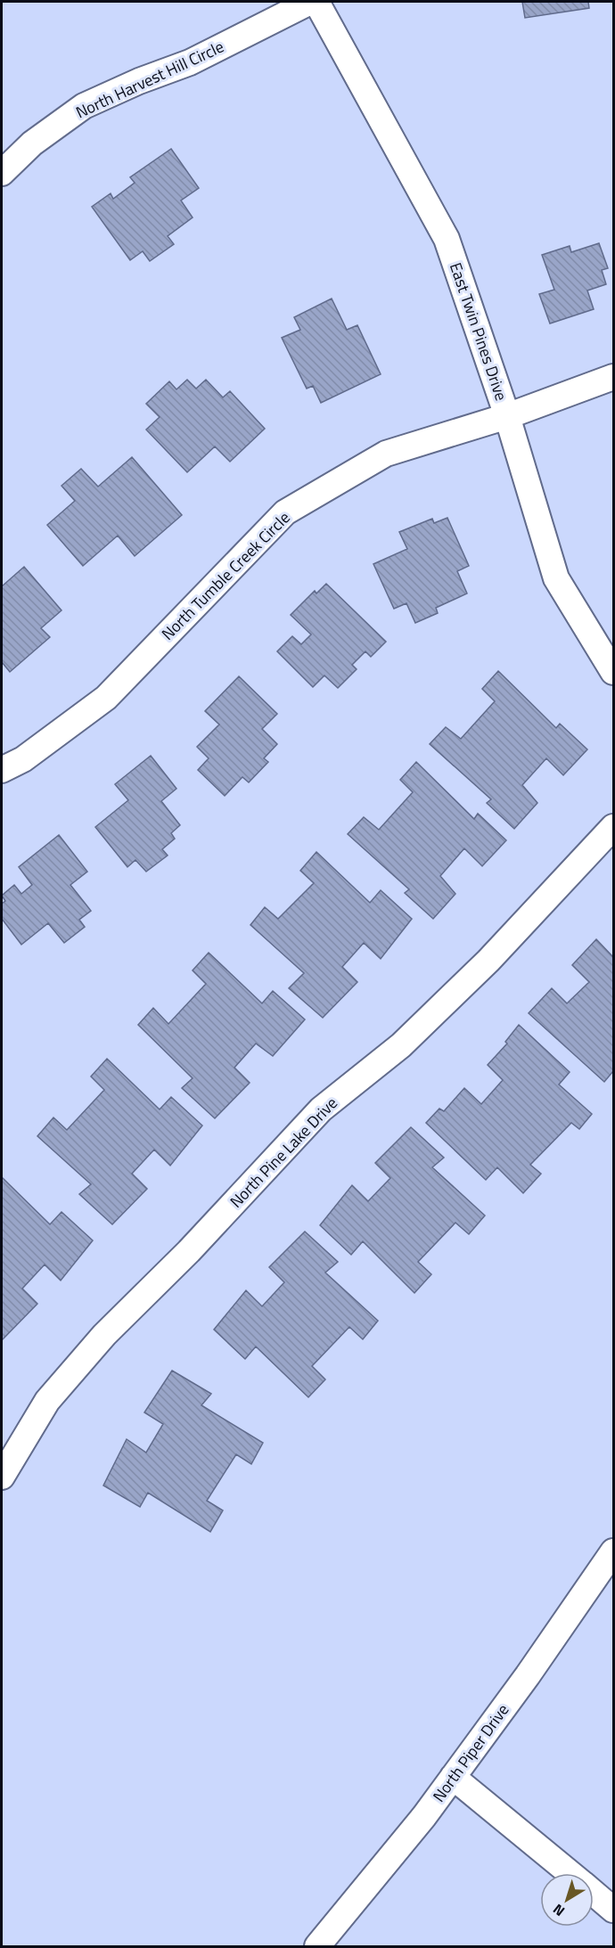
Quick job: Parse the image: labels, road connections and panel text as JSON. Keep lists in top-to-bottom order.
{
  "streets": {
    "street": [
      "North Harvest Hill Circle",
      "East Twin Pines Drive",
      "North Tumble Creek Circle",
      "North Pine Lake Drive",
      "North Piper Drive"
    ]
  },
  "crossings": [
    ["East Twin Pines Drive", "North Tumble Creek Circle"]
  ],
  "north": "bottom left"
}
